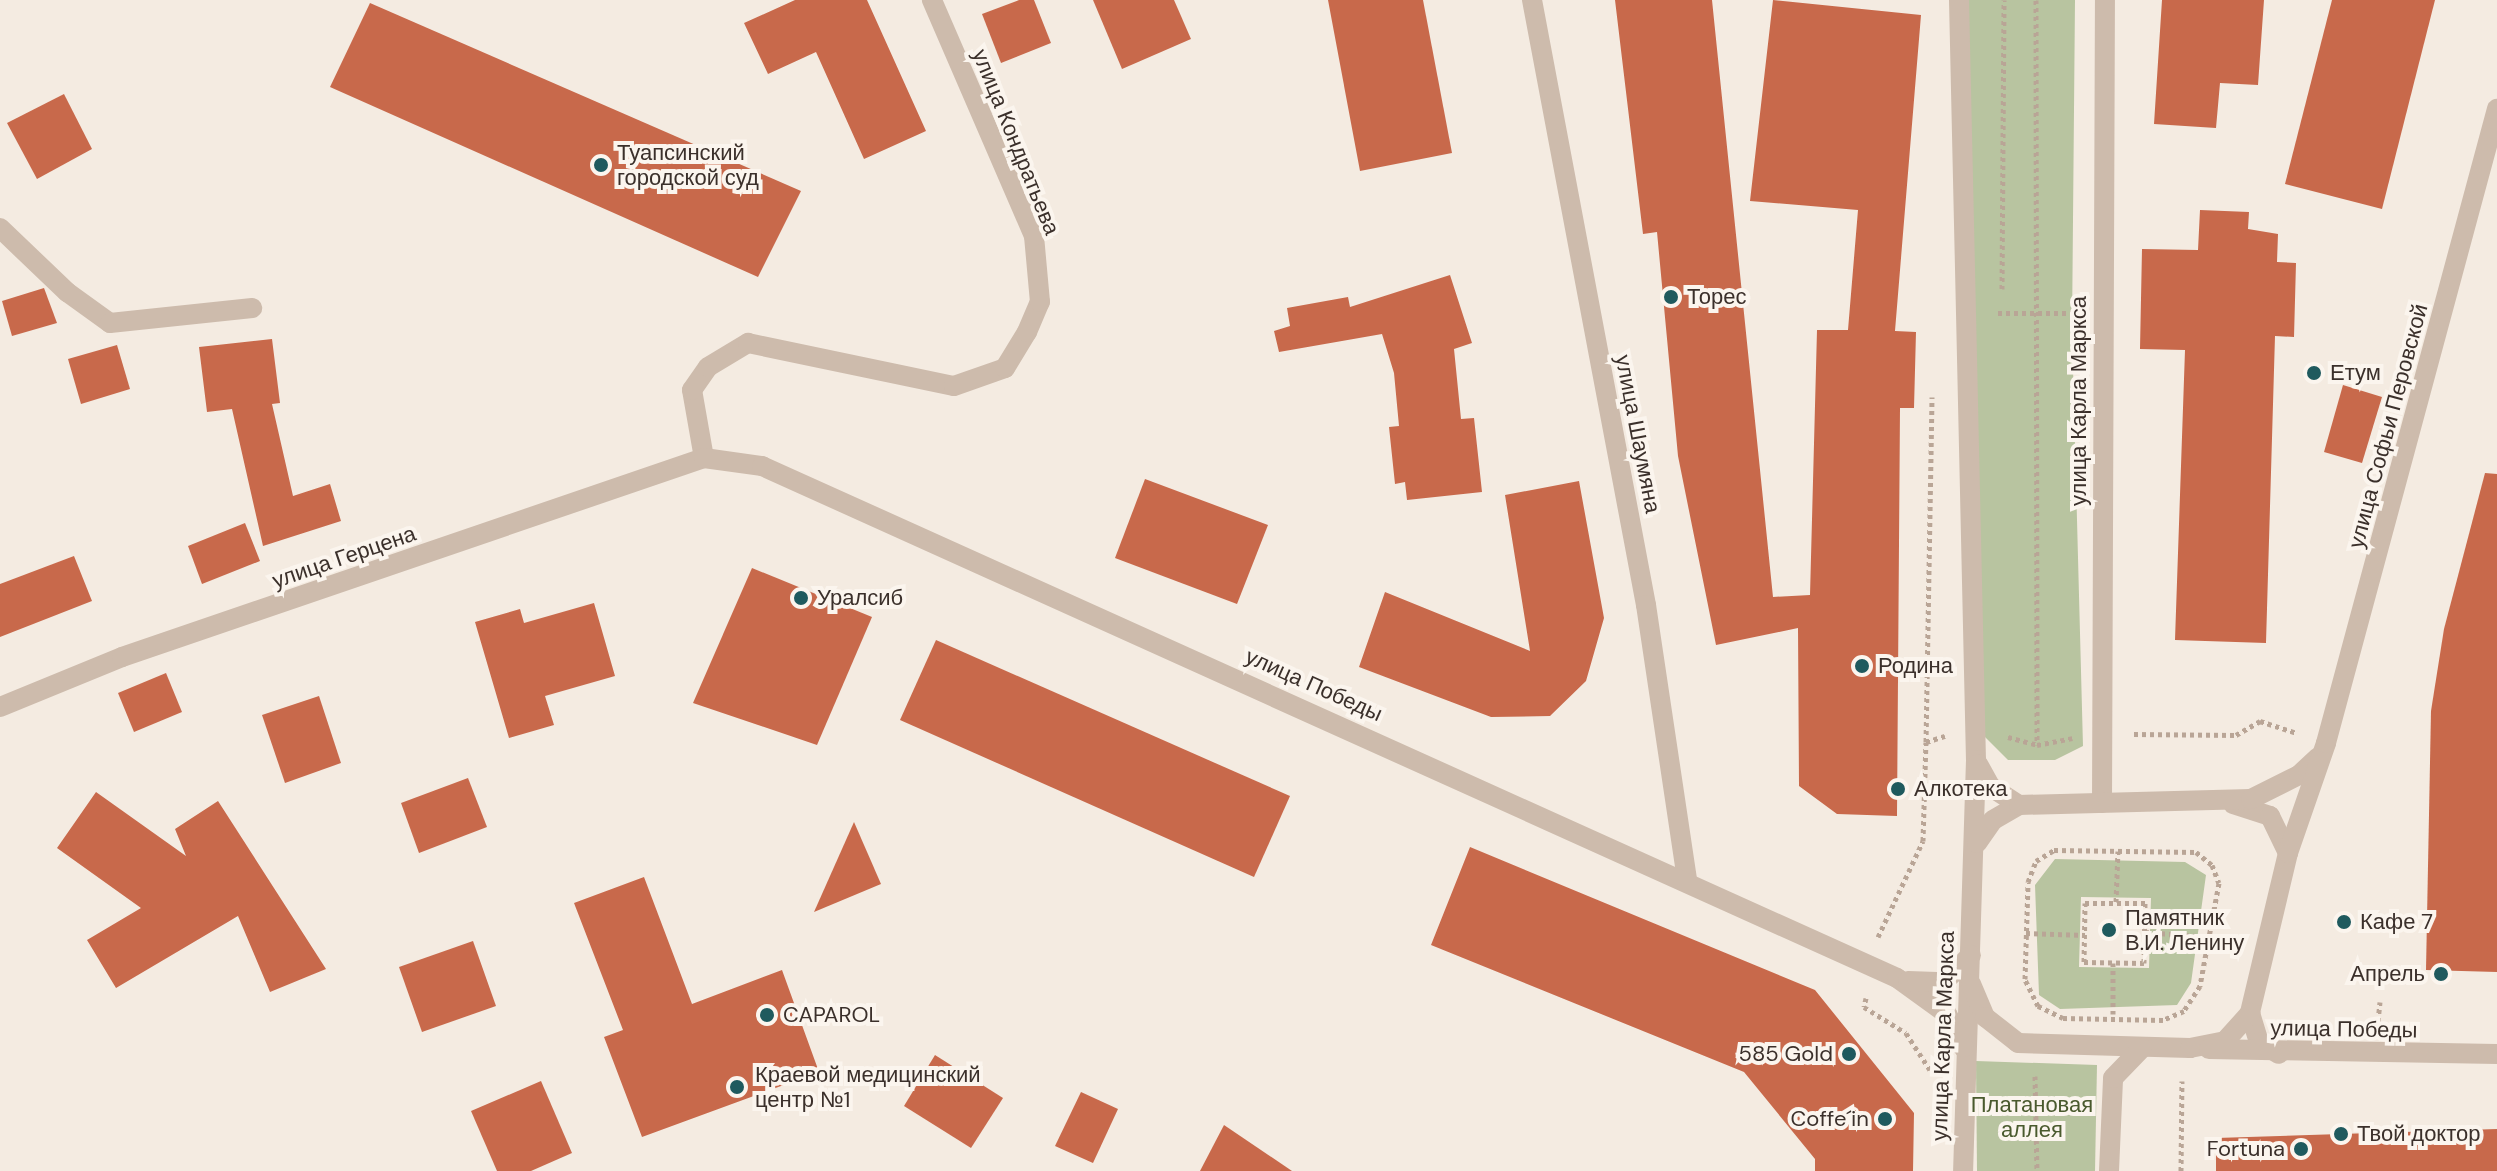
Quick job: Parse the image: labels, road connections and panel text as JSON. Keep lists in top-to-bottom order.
{
  "streets": {
    "street": [
      "улица Кондратьева",
      "улица Карла Маркса",
      "улица Софьи Перовской",
      "улица Шаумяна",
      "улица Герцена",
      "улица Победы"
    ]
  },
  "crossings": [
    ["улица Кондратьева", "улица Герцена"],
    ["улица Кондратьева", "улица Победы"],
    ["улица Карла Маркса", "улица Победы"],
    ["улица Шаумяна", "улица Победы"],
    ["улица Герцена", "улица Победы"]
  ],
  "parks": ["Платановая аллея"],
  "places": [
    "Туапсинский городской суд",
    "Торес",
    "Етум",
    "Уралсиб",
    "Родина",
    "Алкотека",
    "Кафе 7",
    "Памятник В.И. Ленину",
    "Апрель",
    "CAPAROL",
    "585 Gold",
    "Краевой медицинский центр №1",
    "Coffe´in",
    "Твой доктор",
    "Fortuna"
  ]
}
